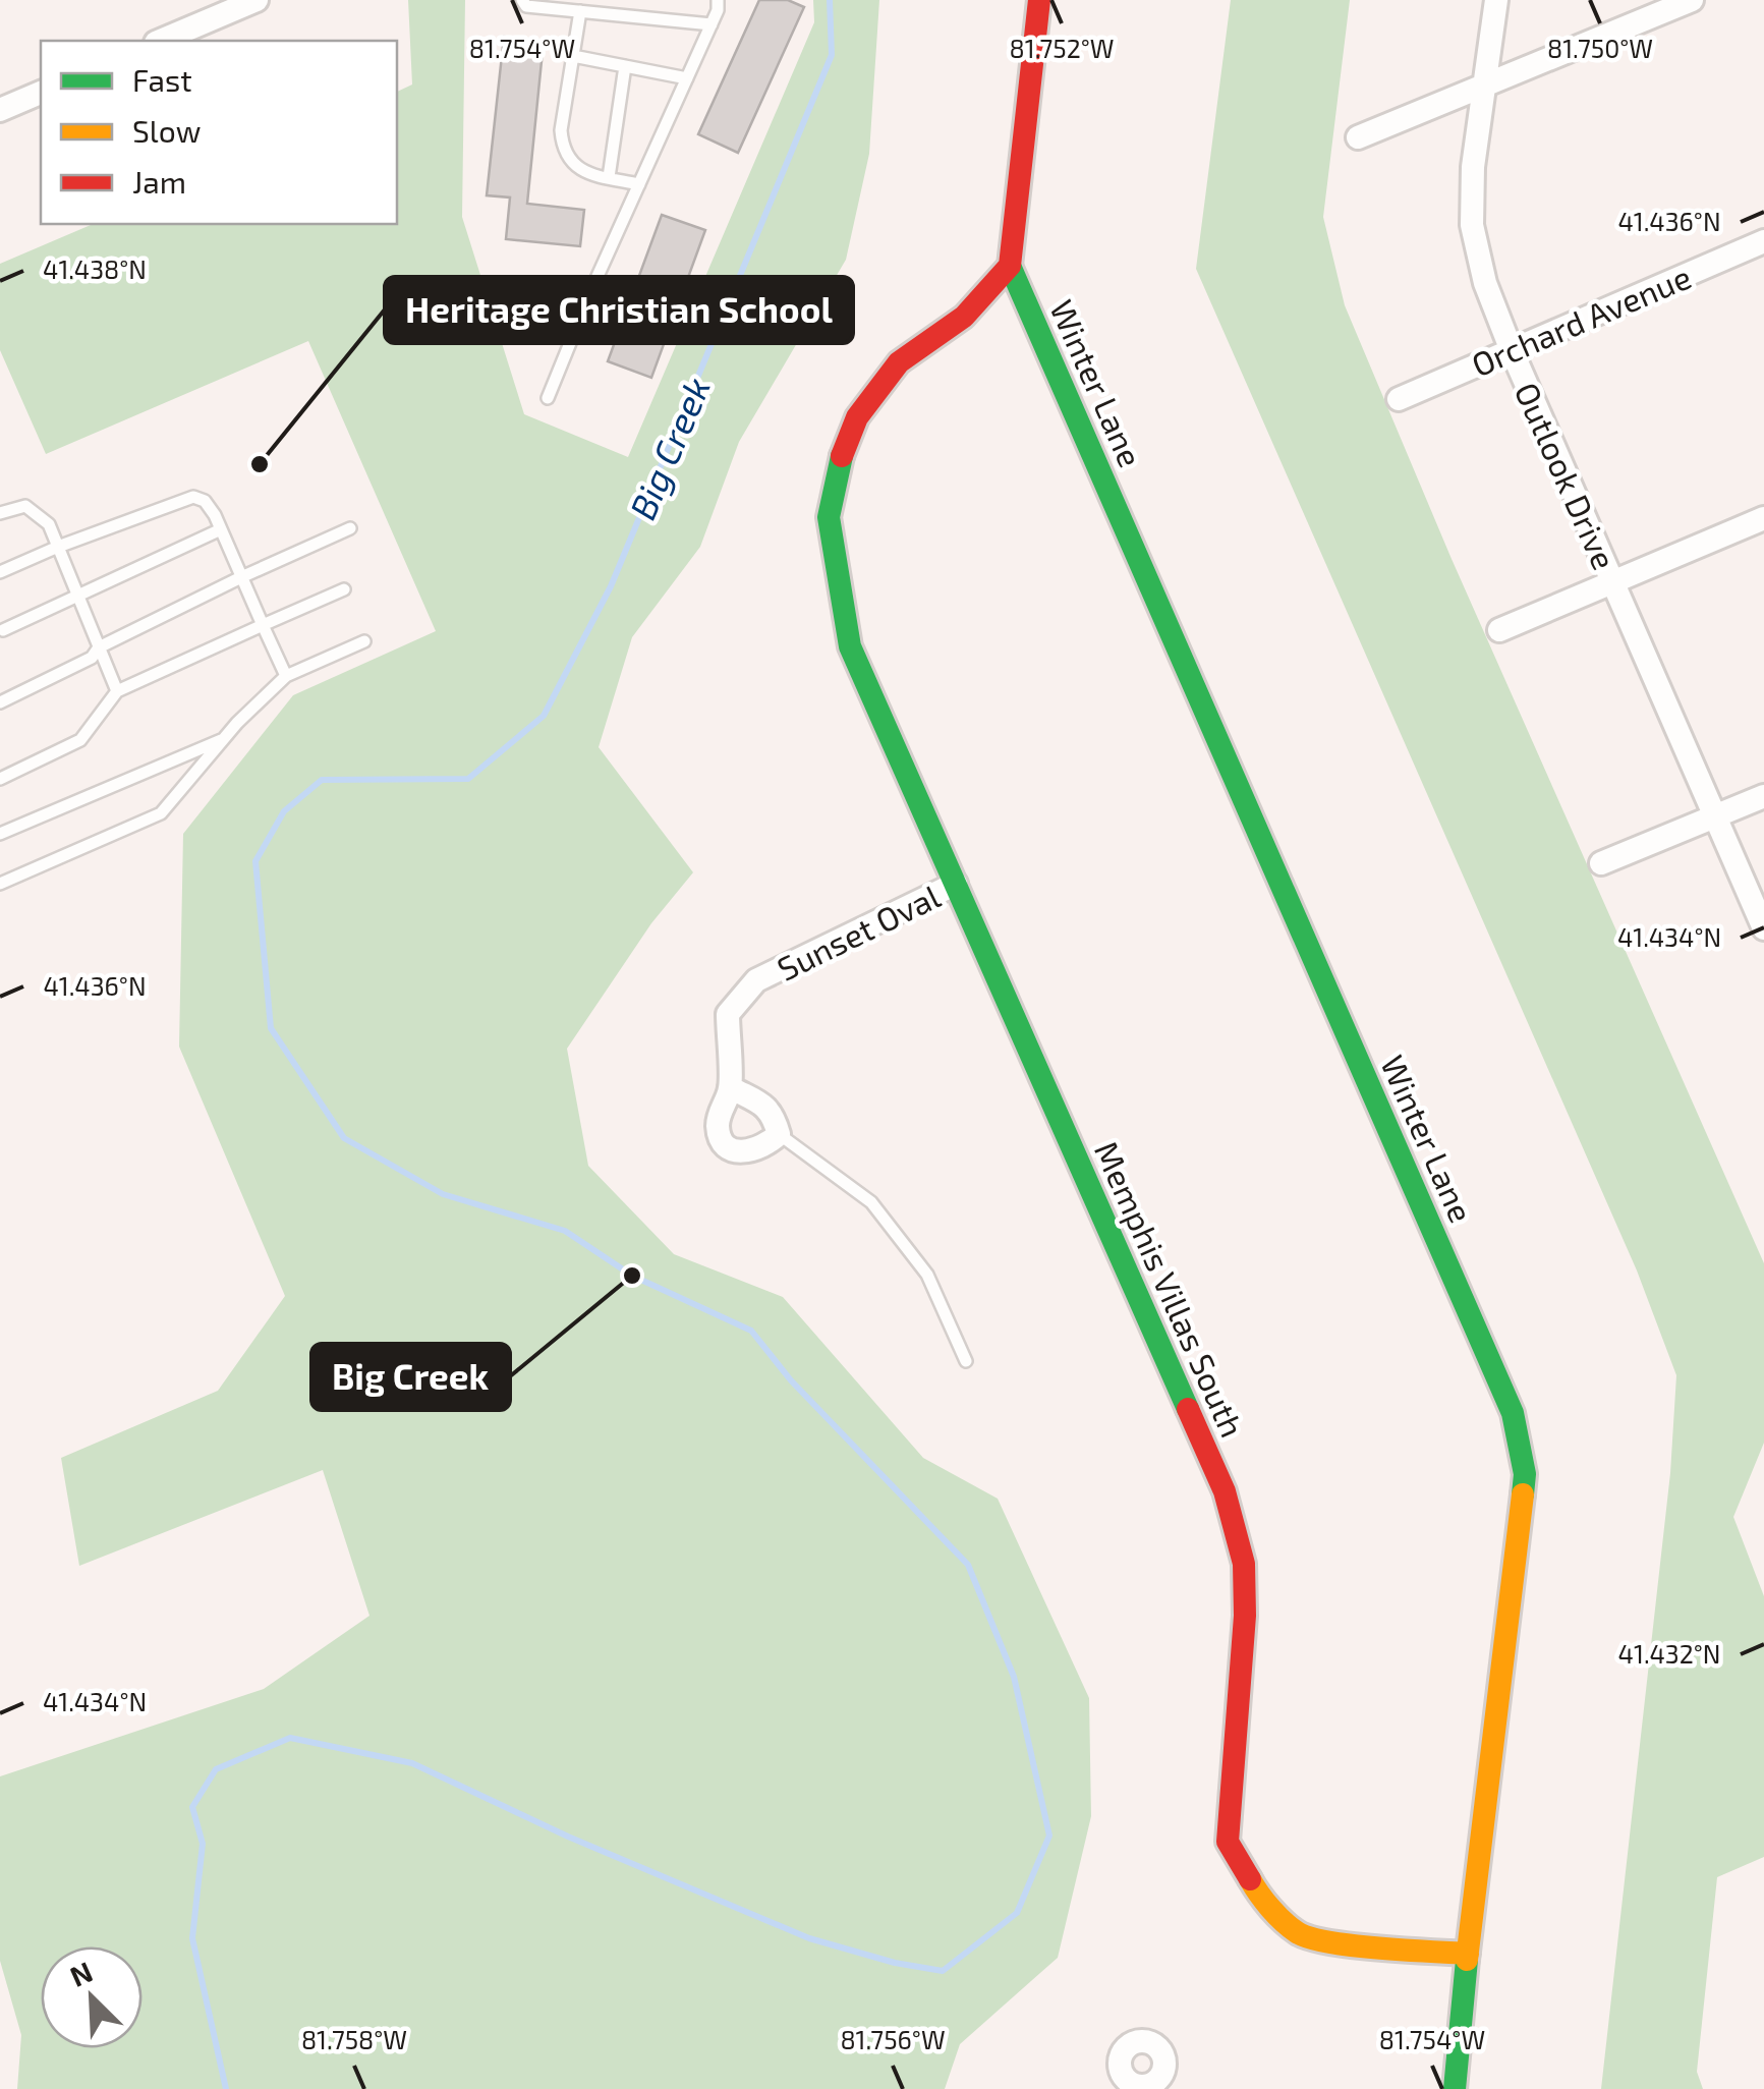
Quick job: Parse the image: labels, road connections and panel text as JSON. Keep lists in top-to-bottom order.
{
  "streets": {
    "street": [
      "Orchard Avenue",
      "Winter Lane",
      "Outlook Drive",
      "Sunset Oval",
      "Memphis Villas South"
    ]
  },
  "crossings": [
    ["Orchard Avenue", "Outlook Drive"],
    ["Winter Lane", "Memphis Villas South"],
    ["Sunset Oval", "Memphis Villas South"]
  ],
  "water": ["Big Creek"],
  "places": ["Heritage Christian School", "Big Creek"],
  "legend": ["Fast", "Slow", "Jam"],
  "north": "top left",
  "coordinates": [
    "81.754°W",
    "81.752°W",
    "81.750°W",
    "41.436°N",
    "41.438°N",
    "41.434°N",
    "41.432°N",
    "81.758°W",
    "81.756°W"
  ]
}
